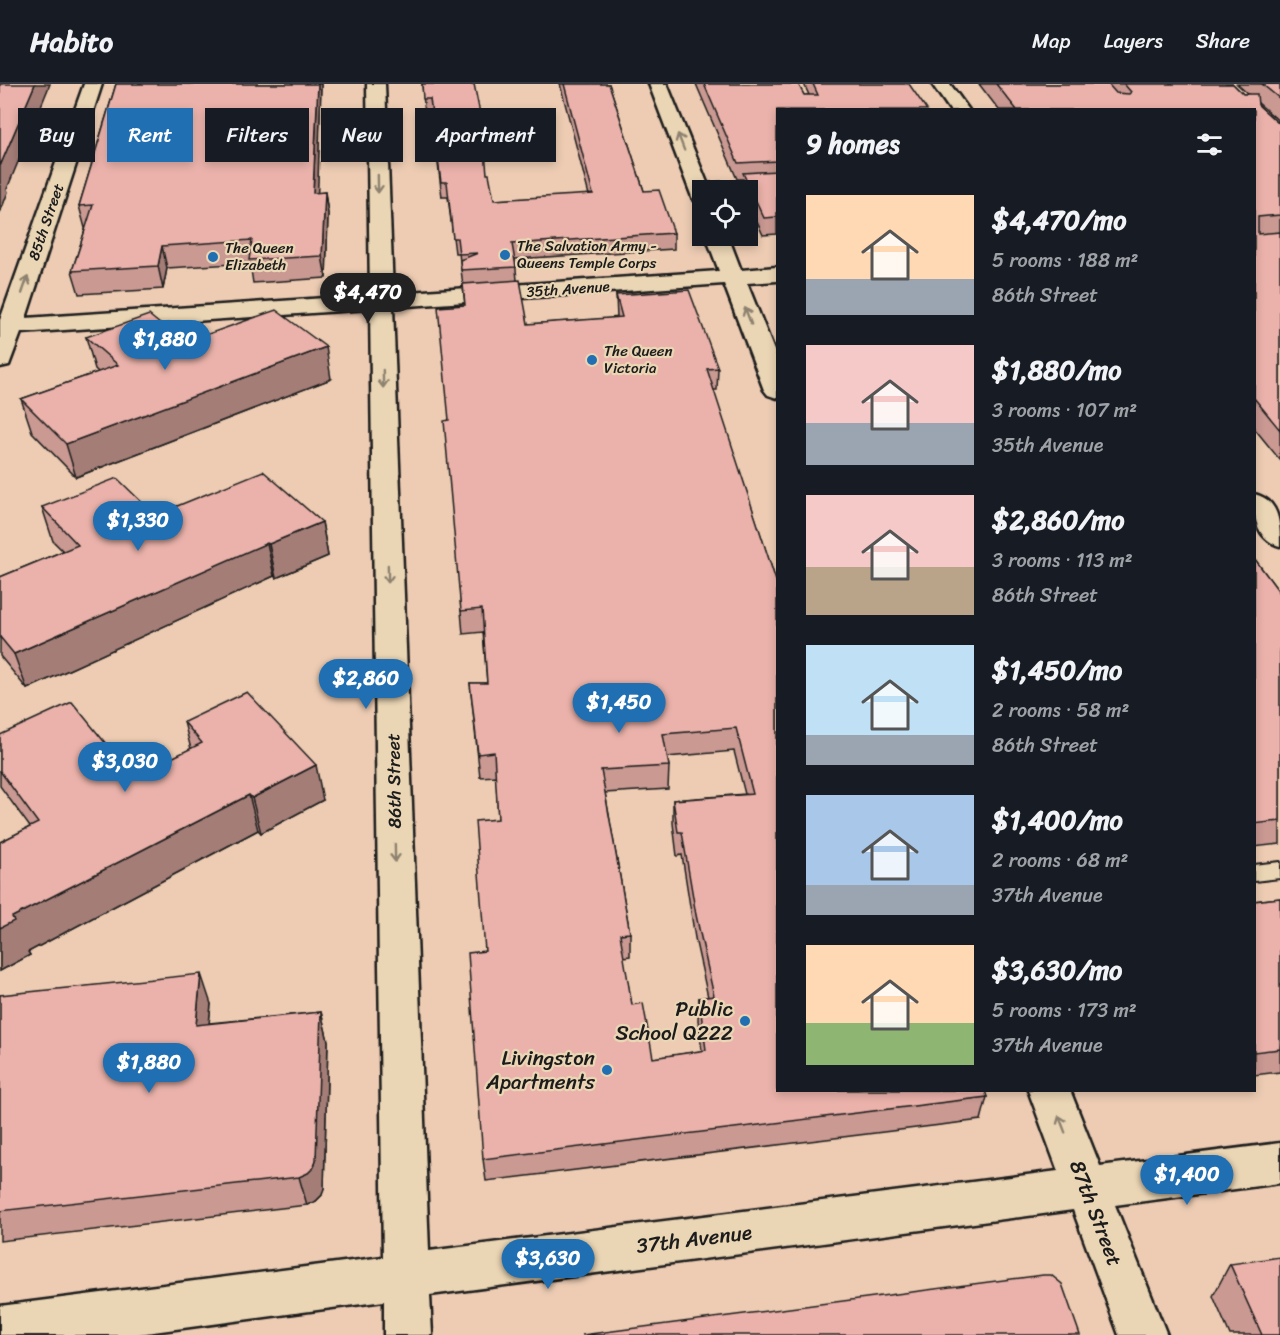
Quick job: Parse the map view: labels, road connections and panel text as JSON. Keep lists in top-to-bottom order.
{
  "streets": {
    "street": [
      "85th Street",
      "35th Avenue",
      "86th Street",
      "87th Street",
      "37th Avenue"
    ]
  },
  "crossings": [
    ["85th Street", "35th Avenue"],
    ["35th Avenue", "86th Street"],
    ["86th Street", "37th Avenue"],
    ["87th Street", "37th Avenue"]
  ],
  "one_way": ["85th Street", "86th Street", "87th Street"],
  "places": [
    "The Salvation Army - Queens Temple Corps",
    "The Queen Elizabeth",
    "The Queen Victoria",
    "Public School Q222",
    "Livingston Apartments"
  ],
  "page": {
    "header": "Habito",
    "nav": ["Map", "Layers", "Share"],
    "chip": [
      "Buy",
      "Rent",
      "Filters",
      "New",
      "Apartment"
    ],
    "heading": "9 homes",
    "list": [
      {
        "name": "$4,470/mo",
        "note": "5 rooms · 188 m² · 86th Street"
      },
      {
        "name": "$1,880/mo",
        "note": "3 rooms · 107 m² · 35th Avenue"
      },
      {
        "name": "$2,860/mo",
        "note": "3 rooms · 113 m² · 86th Street"
      },
      {
        "name": "$1,450/mo",
        "note": "2 rooms · 58 m² · 86th Street"
      },
      {
        "name": "$1,400/mo",
        "note": "2 rooms · 68 m² · 37th Avenue"
      },
      {
        "name": "$3,630/mo",
        "note": "5 rooms · 173 m² · 37th Avenue"
      }
    ],
    "price": [
      "$4,470",
      "$1,880",
      "$1,330",
      "$2,860",
      "$1,450",
      "$3,030",
      "$1,880",
      "$1,400",
      "$3,630"
    ]
  }
}
